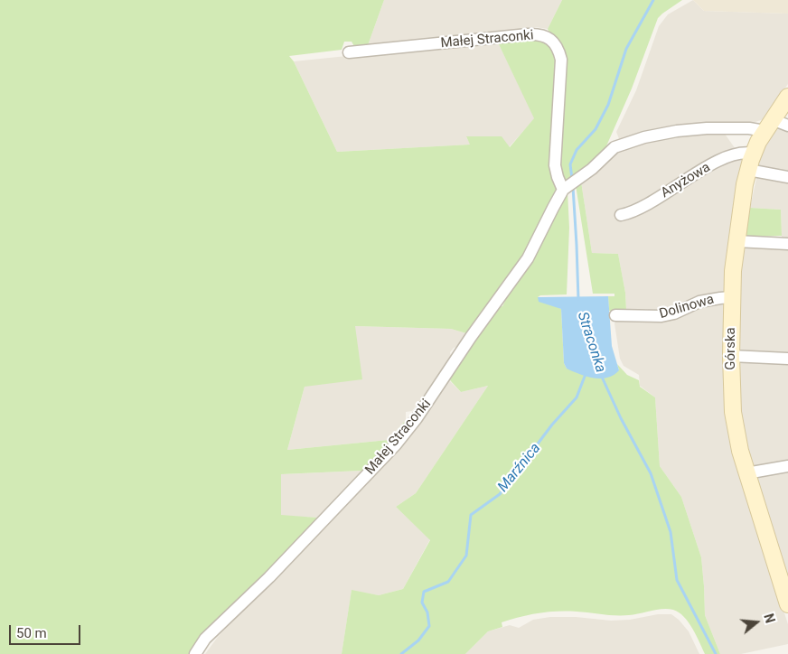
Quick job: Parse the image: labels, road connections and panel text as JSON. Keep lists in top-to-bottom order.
{
  "streets": {
    "street": [
      "Małej Straconki",
      "Anyżowa",
      "Dolinowa",
      "Górska"
    ]
  },
  "crossings": [
    ["Małej Straconki", "Górska"],
    ["Anyżowa", "Górska"],
    ["Dolinowa", "Górska"]
  ],
  "water": ["Straconka", "Marźnica"],
  "scale_bar": "50 m",
  "north": "right"
}
